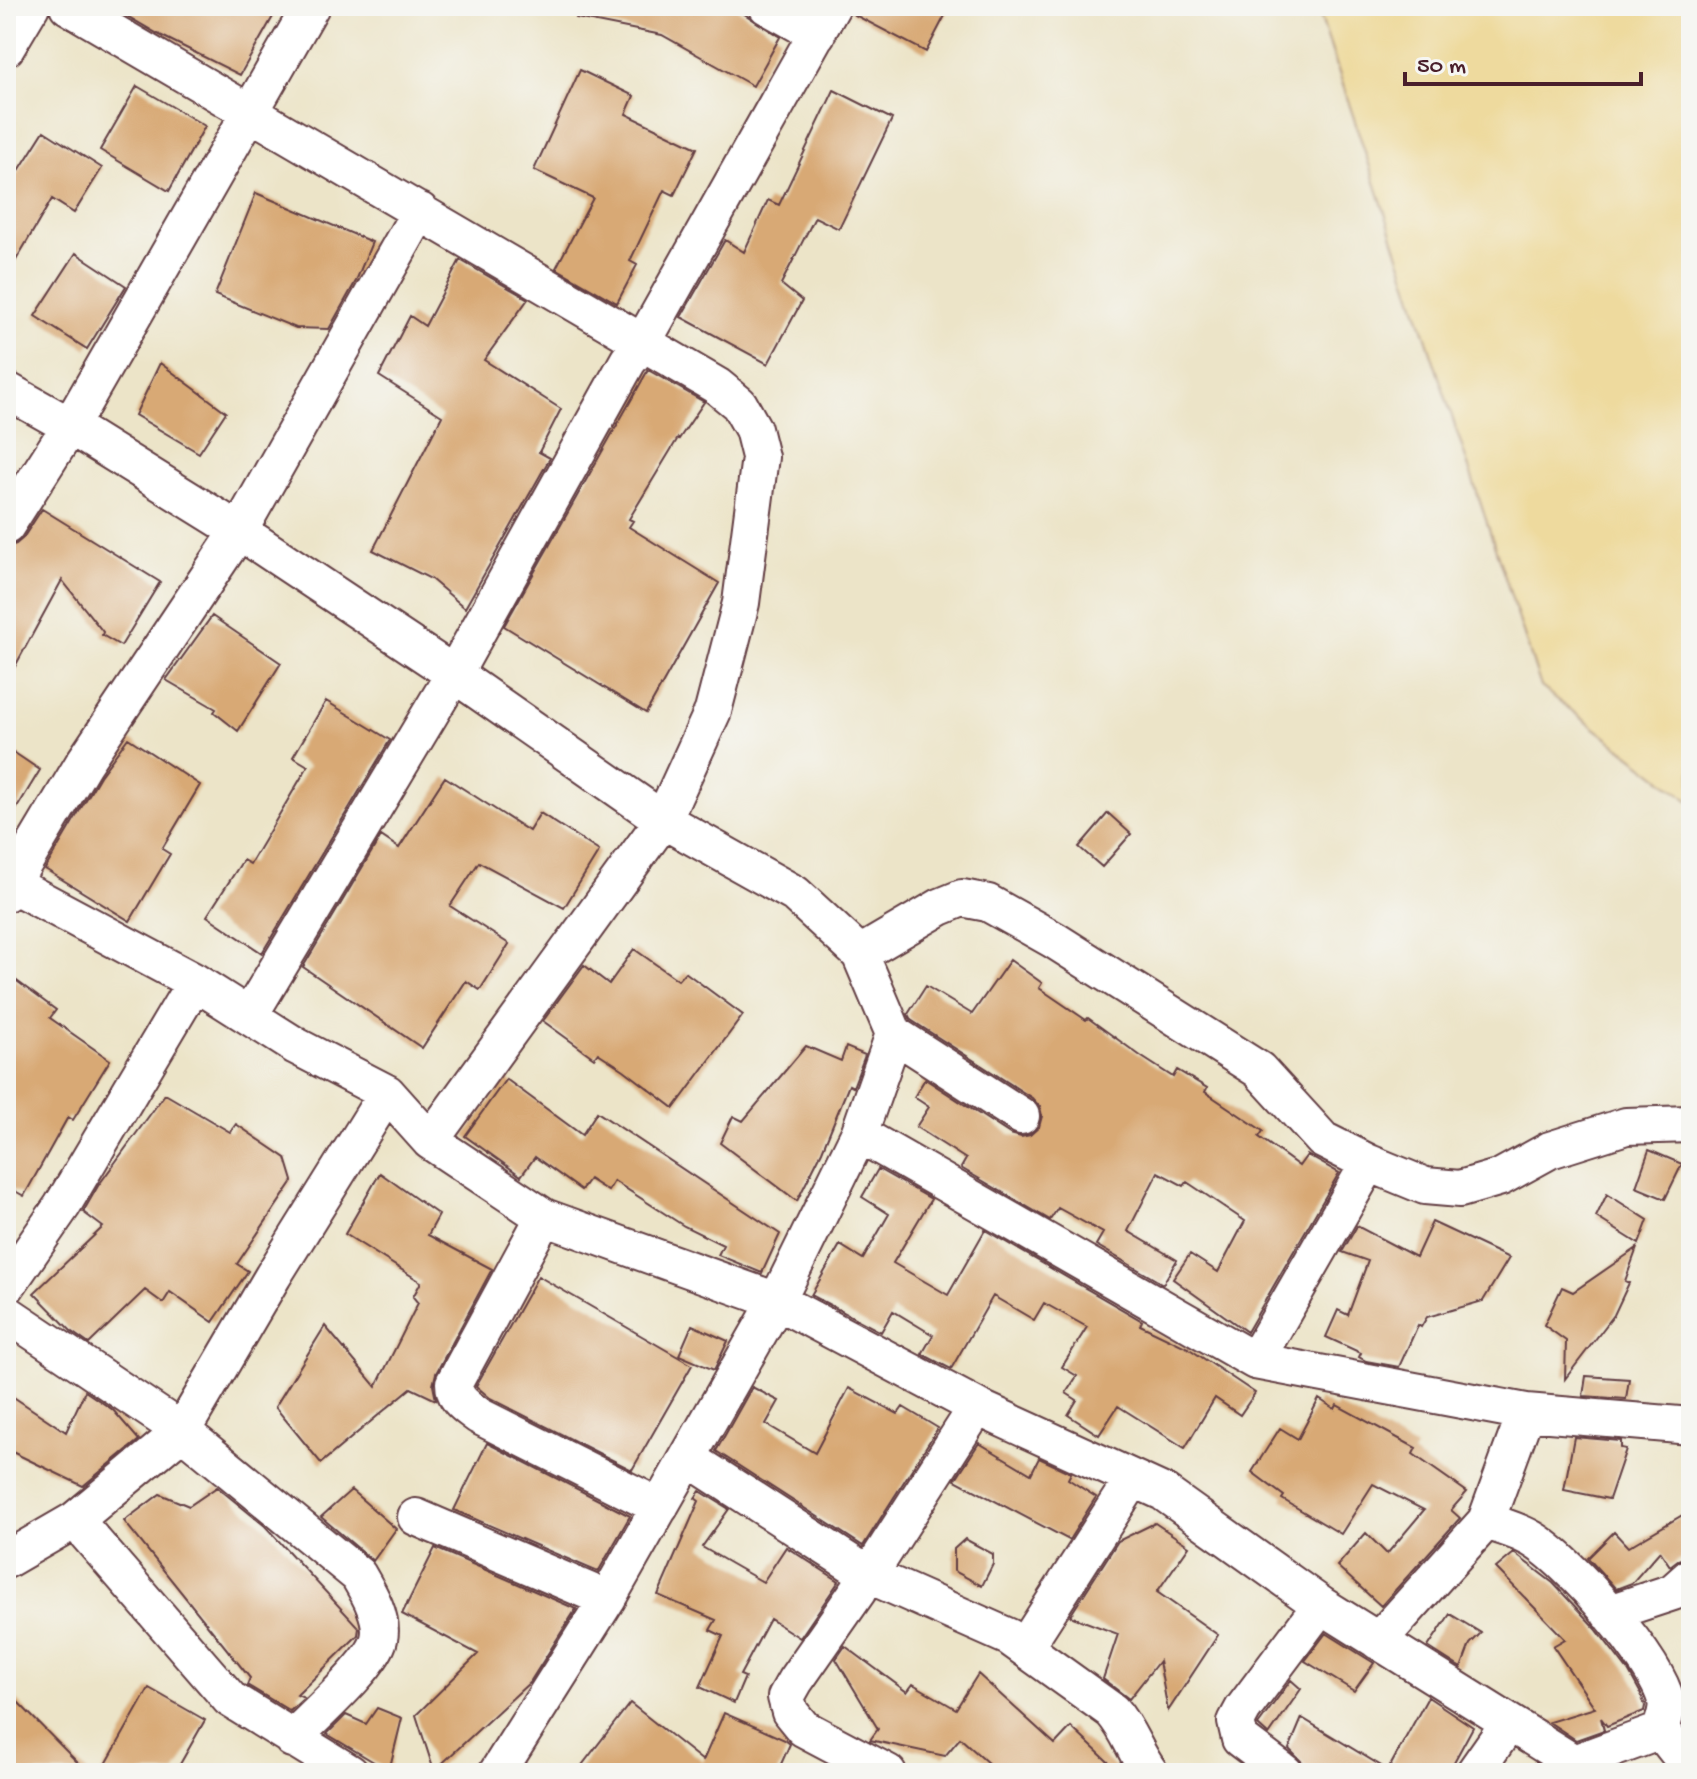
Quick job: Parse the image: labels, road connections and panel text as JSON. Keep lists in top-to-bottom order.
{
  "scale_bar": "50 m"
}
